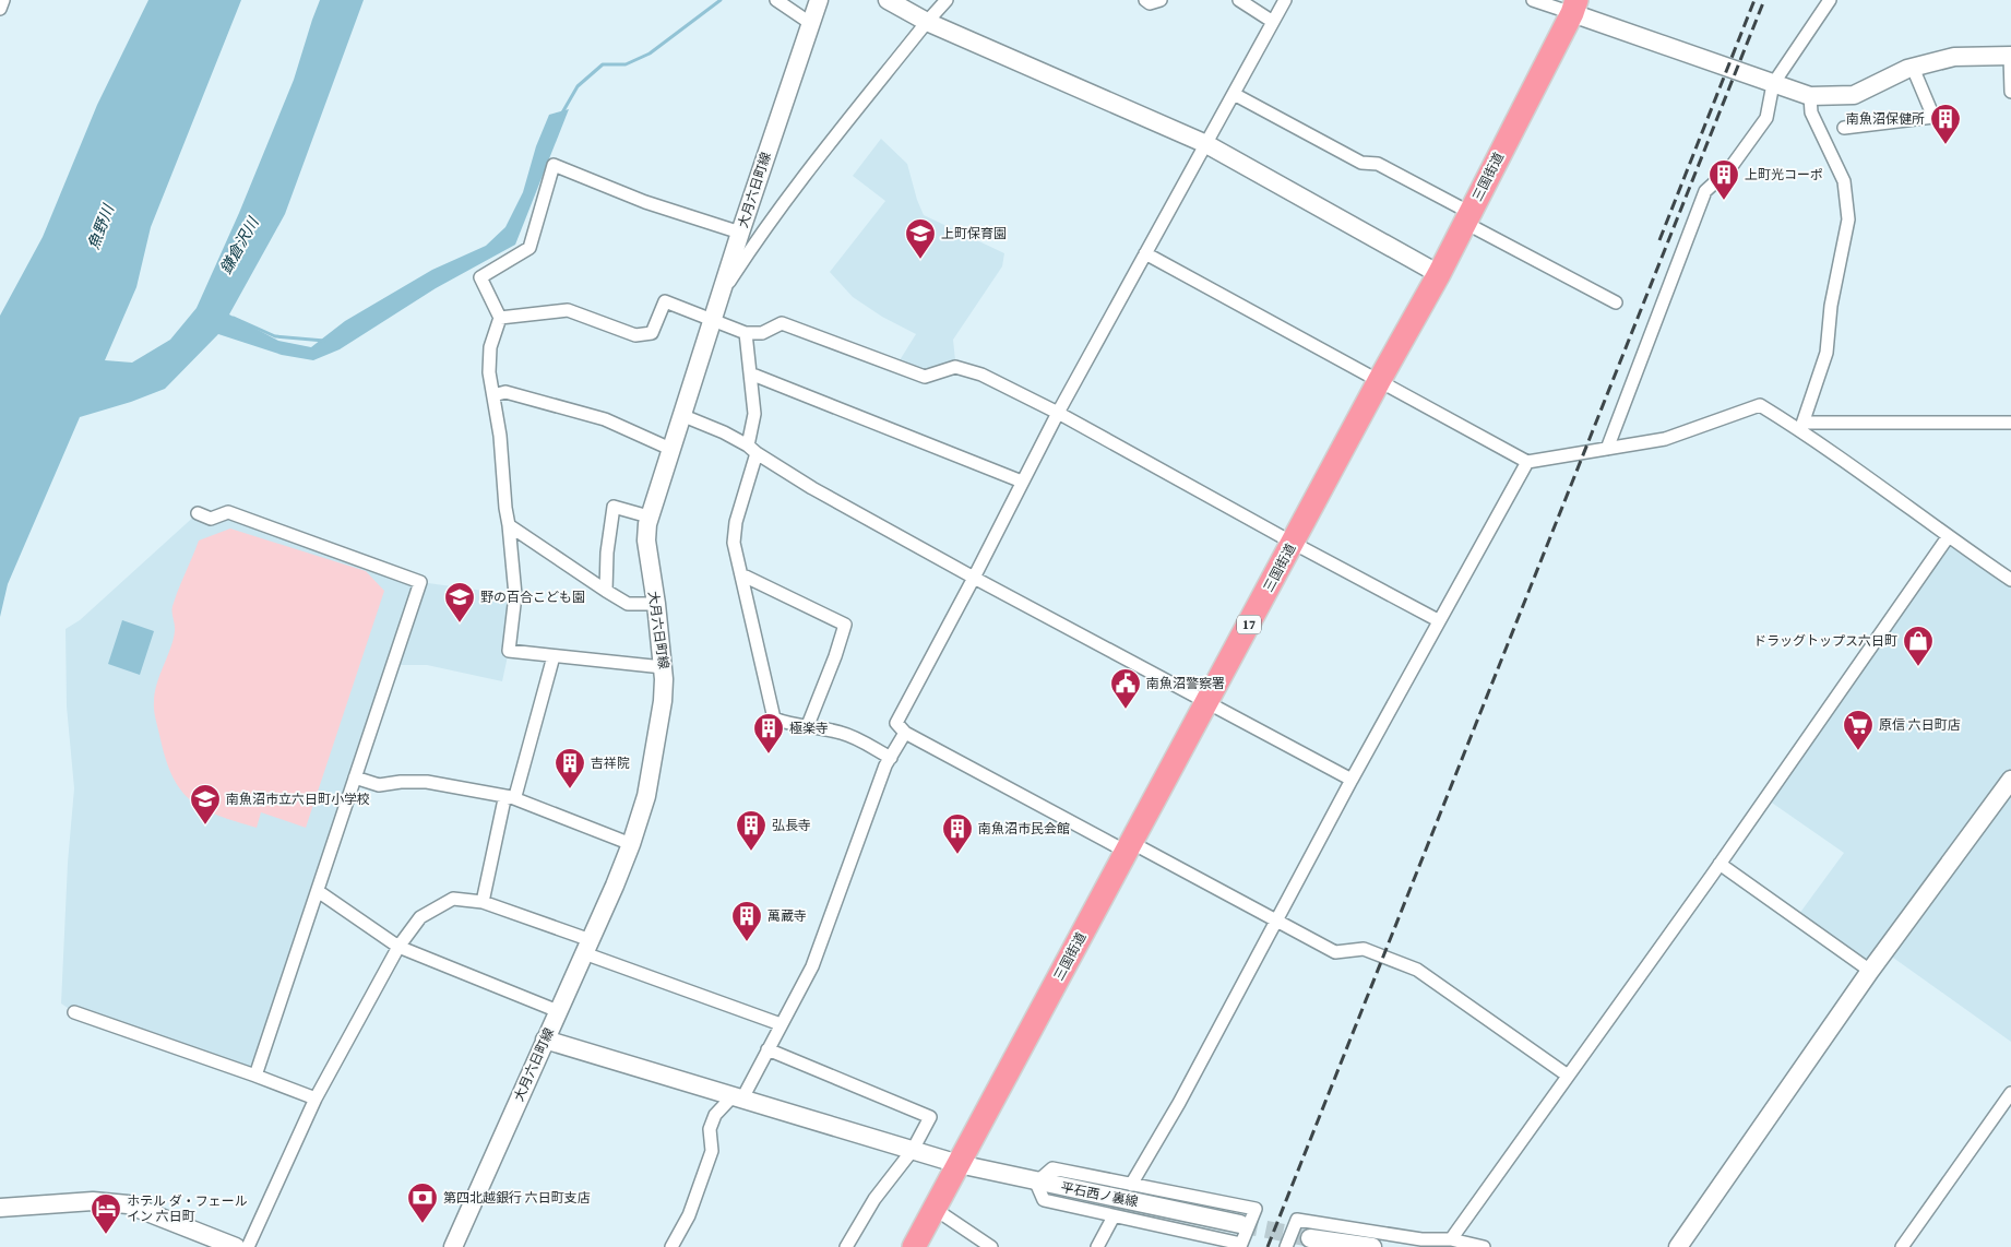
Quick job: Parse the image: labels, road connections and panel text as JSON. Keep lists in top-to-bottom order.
{
  "streets": {
    "highway": ["三国街道", "17"],
    "street": ["大月六日町線", "平石西ノ裏線"]
  },
  "crossings": [
    ["三国街道", "平石西ノ裏線"],
    ["大月六日町線", "平石西ノ裏線"]
  ],
  "water": ["魚野川", "鎌倉沢川"],
  "places": {
    "building": [
      "南魚沼保健所",
      "上町光コーポ",
      "極楽寺",
      "吉祥院",
      "弘長寺",
      "南魚沼市民会館",
      "萬蔵寺"
    ],
    "school or university": ["上町保育園", "野の百合こども園", "南魚沼市立六日町小学校"],
    "shop": ["ドラッグトップス六日町"],
    "public building": ["南魚沼警察署"],
    "supermarket": ["原信 六日町店"],
    "bank": ["第四北越銀行 六日町支店"],
    "hotel": ["ホテル ダ・フェール イン 六日町"]
  }
}
